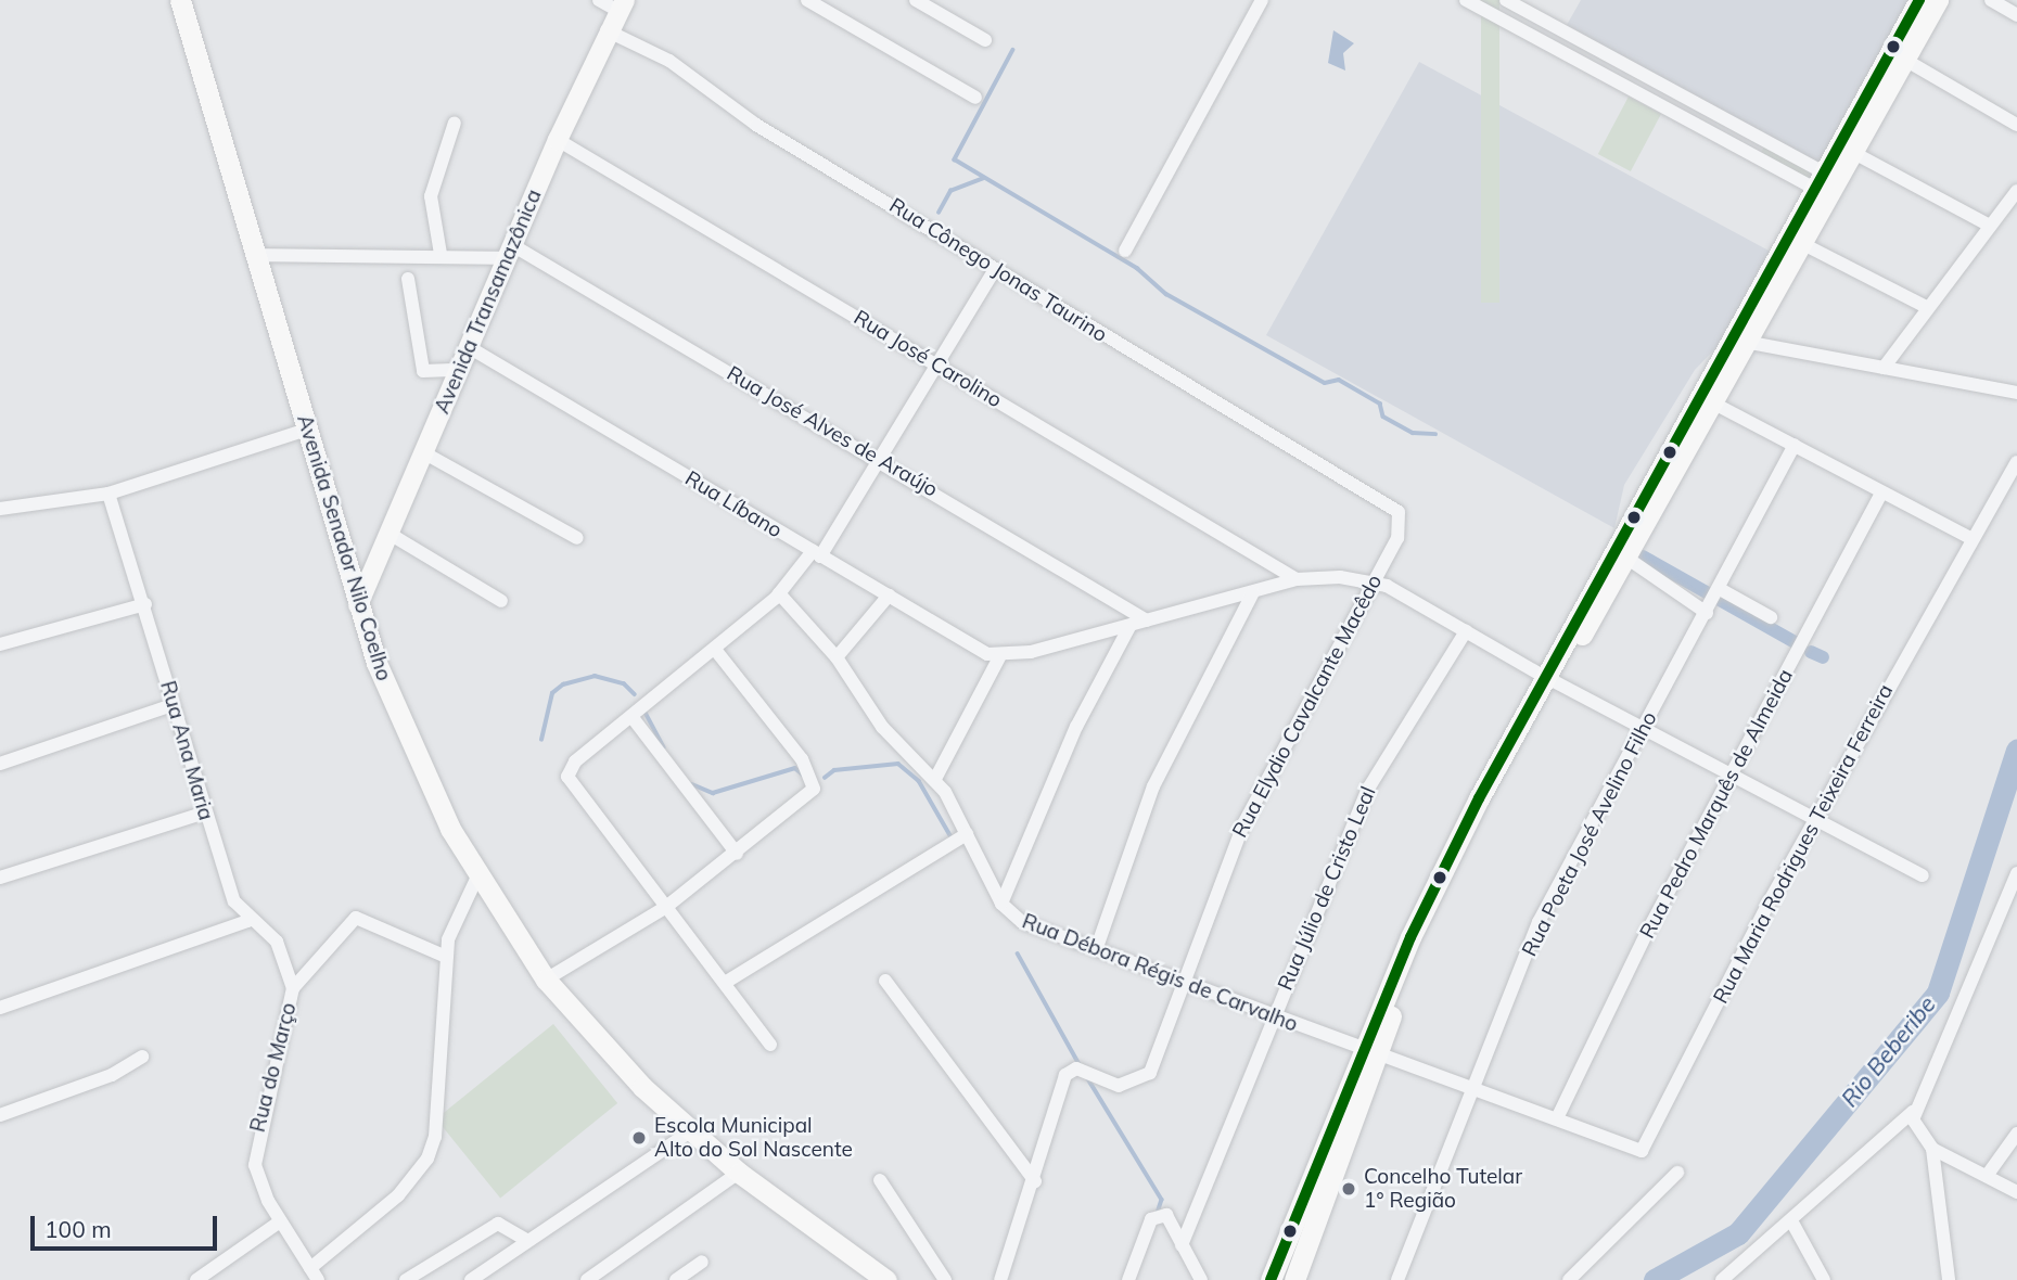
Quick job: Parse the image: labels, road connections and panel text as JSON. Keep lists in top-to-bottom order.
{
  "streets": {
    "main road": ["Avenida Senador Nilo Coelho"],
    "street": [
      "Rua Cônego Jonas Taurino",
      "Avenida Transamazônica",
      "Rua José Carolino",
      "Rua José Alves de Araújo",
      "Rua Líbano",
      "Rua Elydio Cavalcante Macêdo",
      "Rua Ana Maria",
      "Rua Pedro Marquês de Almeida",
      "Rua Poeta José Avelino Filho",
      "Rua Maria Rodrigues Teixeira Ferreira",
      "Rua Júlio de Cristo Leal",
      "Rua Débora Régis de Carvalho",
      "Rua do Março"
    ]
  },
  "crossings": [
    ["Rua Cônego Jonas Taurino", "Avenida Transamazônica"],
    ["Rua Cônego Jonas Taurino", "Rua Elydio Cavalcante Macêdo"],
    ["Avenida Transamazônica", "Rua José Carolino"],
    ["Avenida Transamazônica", "Rua José Alves de Araújo"],
    ["Avenida Transamazônica", "Rua Líbano"],
    ["Avenida Transamazônica", "Avenida Senador Nilo Coelho"],
    ["Rua José Alves de Araújo", "Avenida Senador Nilo Coelho"],
    ["Rua Elydio Cavalcante Macêdo", "Rua Débora Régis de Carvalho"],
    ["Rua Ana Maria", "Rua do Março"],
    ["Rua Pedro Marquês de Almeida", "Rua Débora Régis de Carvalho"],
    ["Rua Poeta José Avelino Filho", "Rua Débora Régis de Carvalho"],
    ["Rua Maria Rodrigues Teixeira Ferreira", "Rua Débora Régis de Carvalho"],
    ["Rua Júlio de Cristo Leal", "Rua Débora Régis de Carvalho"]
  ],
  "water": ["Rio Beberibe"],
  "places": ["Escola Municipal Alto do Sol Nascente", "Concelho Tutelar 1° Região"],
  "scale_bar": "100 m"
}
